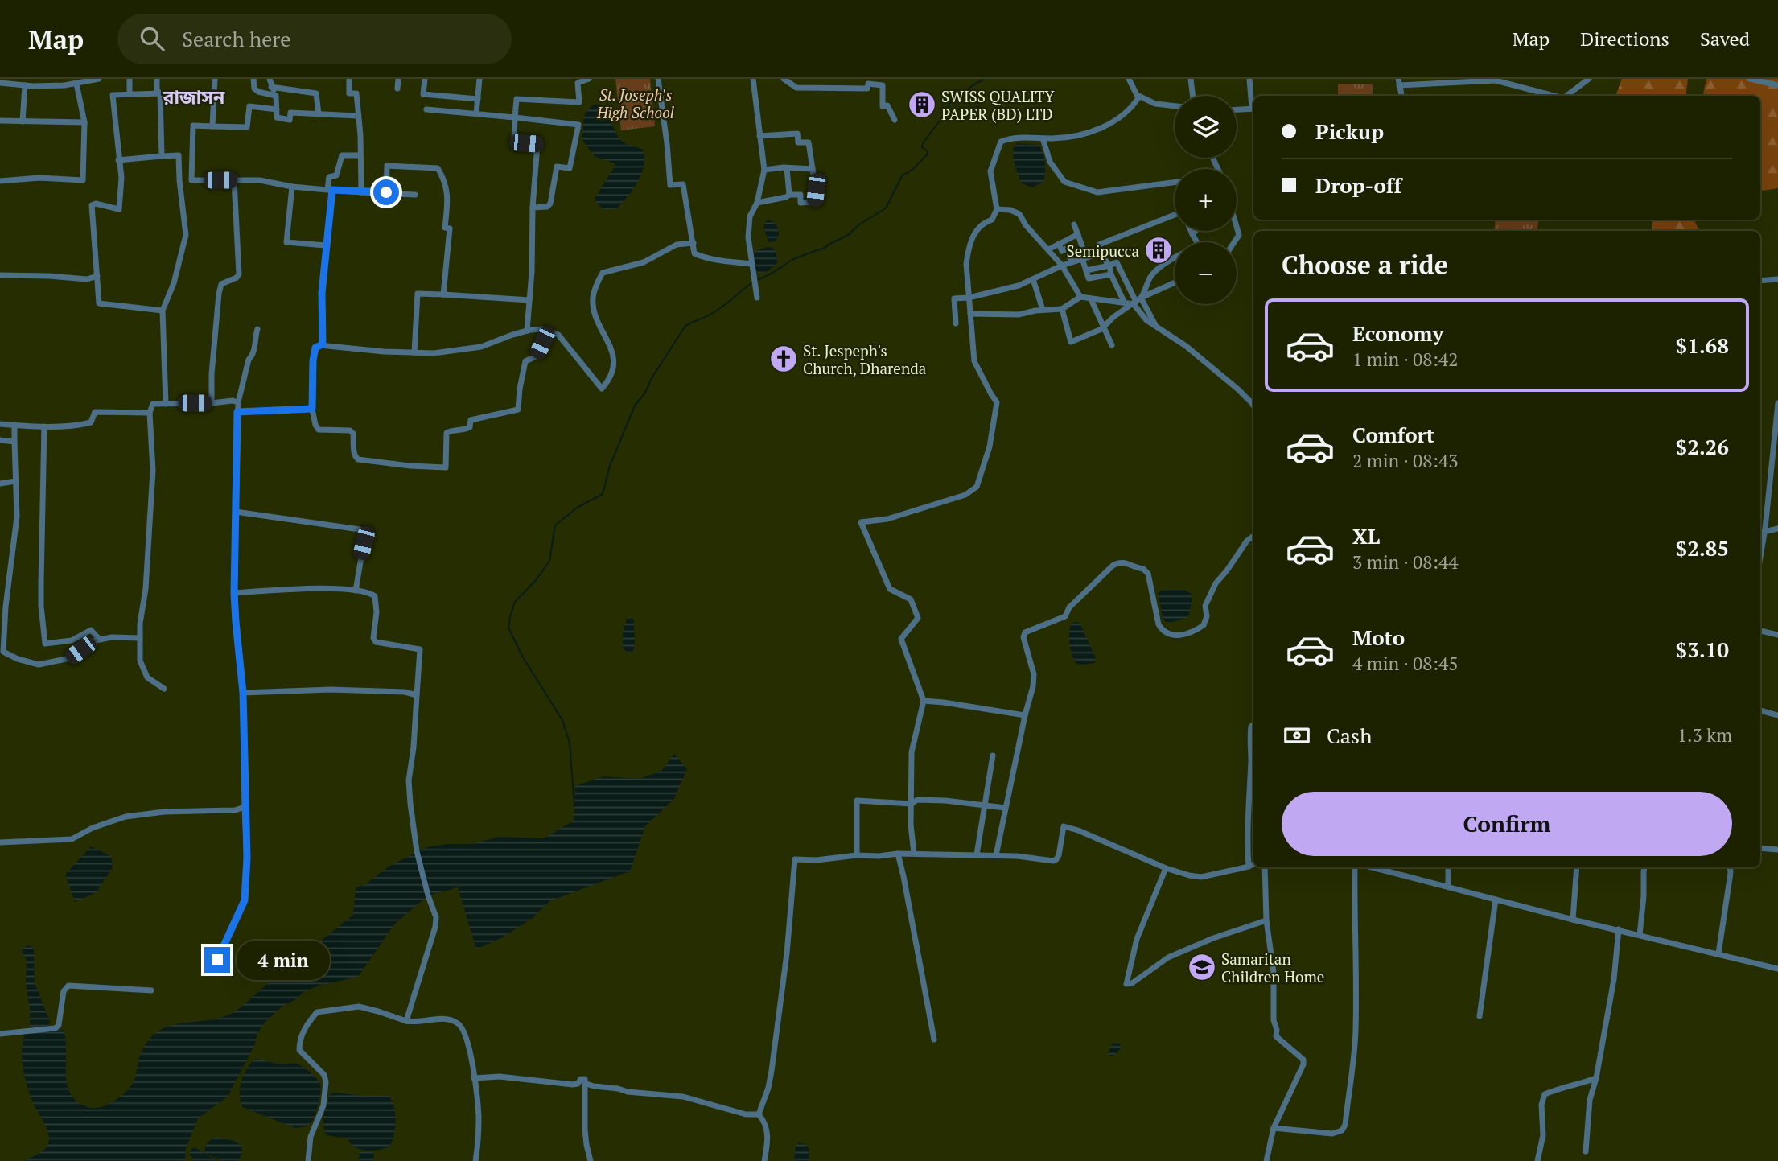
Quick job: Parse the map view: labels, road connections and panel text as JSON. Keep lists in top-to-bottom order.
{
  "districts": ["রাজাসন"],
  "parks": ["St. Joseph's High School"],
  "places": {
    "building": ["SWISS QUALITY PAPER (BD) LTD", "Semipucca"],
    "church": ["St. Jespeph's Church, Dharenda"],
    "school or university": ["Samaritan Children Home"]
  },
  "page": {
    "header": "Map",
    "search": "Search here",
    "nav": ["Map", "Directions", "Saved"],
    "map_buttons": ["+", "−"],
    "banner": ["Pickup", "Drop-off"],
    "heading": "Choose a ride",
    "list": [
      {
        "name": "Economy",
        "note": "1 min · 08:42",
        "value": "$1.68"
      },
      {
        "name": "Comfort",
        "note": "2 min · 08:43",
        "value": "$2.26"
      },
      {
        "name": "XL",
        "note": "3 min · 08:44",
        "value": "$2.85"
      },
      {
        "name": "Moto",
        "note": "4 min · 08:45",
        "value": "$3.10"
      }
    ],
    "pay": ["Cash", "1.3 km"],
    "buttons": "Confirm",
    "bubble": "4 min"
  }
}
